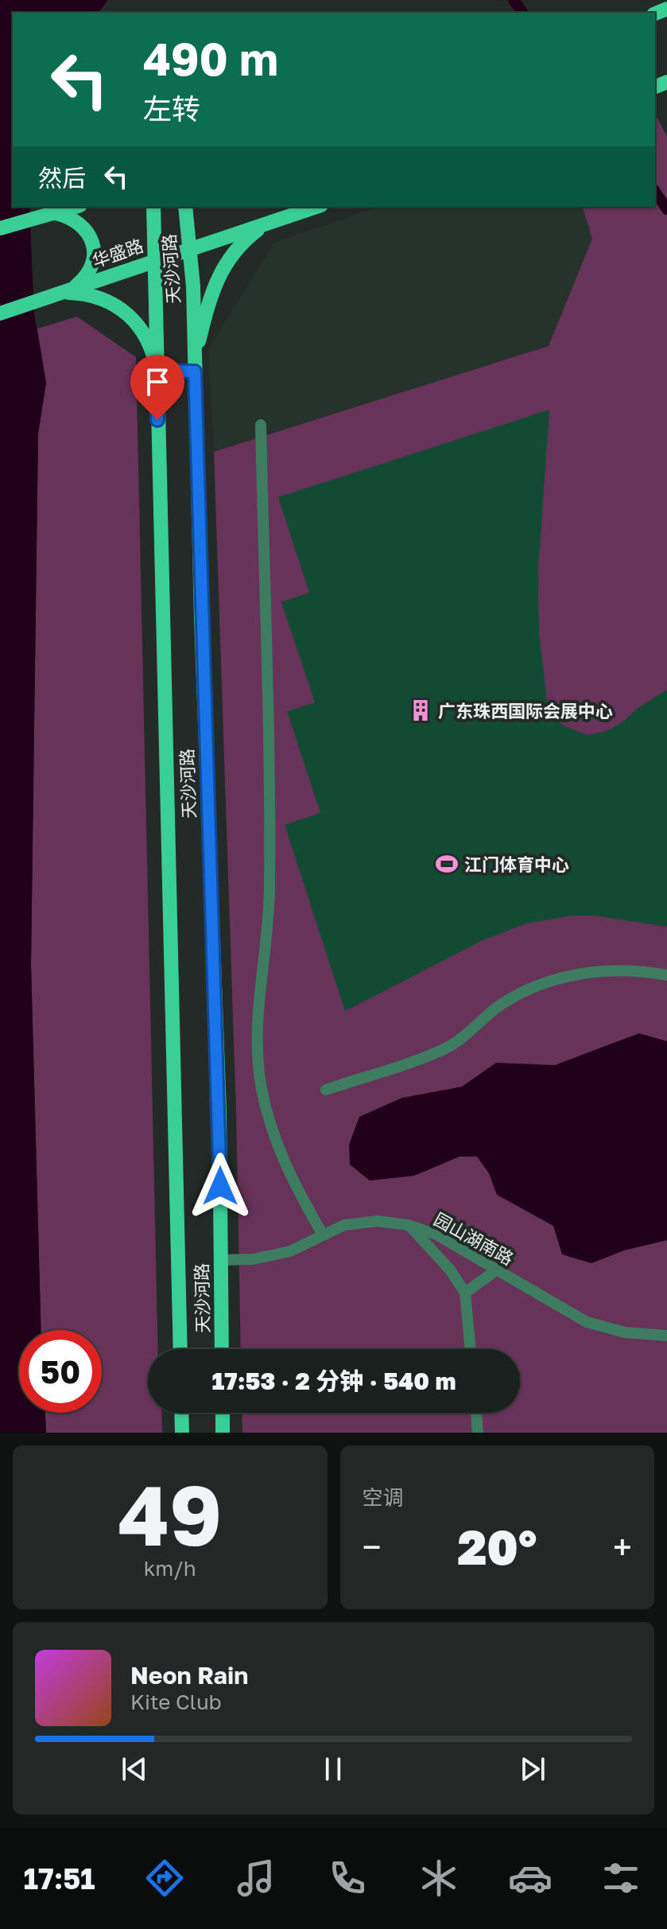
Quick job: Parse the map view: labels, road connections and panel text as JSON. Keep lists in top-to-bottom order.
{
  "streets": {
    "main road": ["华盛路", "天沙河路"],
    "street": ["园山湖南路"]
  },
  "crossings": [
    ["华盛路", "天沙河路"],
    ["天沙河路", "园山湖南路"]
  ],
  "places": {
    "building": ["广东珠西国际会展中心"],
    "sports": ["江门体育中心"]
  },
  "page": {
    "turn": ["490 m", "左转"],
    "then": "然后",
    "limit": "50",
    "trip": "17:53 · 2 分钟 · 540 m",
    "tile": [
      ["49", "km/h"],
      "空调"
    ],
    "heat": ["−", "20°", "+"],
    "song": ["Neon Rain", "Kite Club"],
    "tabs": "17:51"
  }
}
